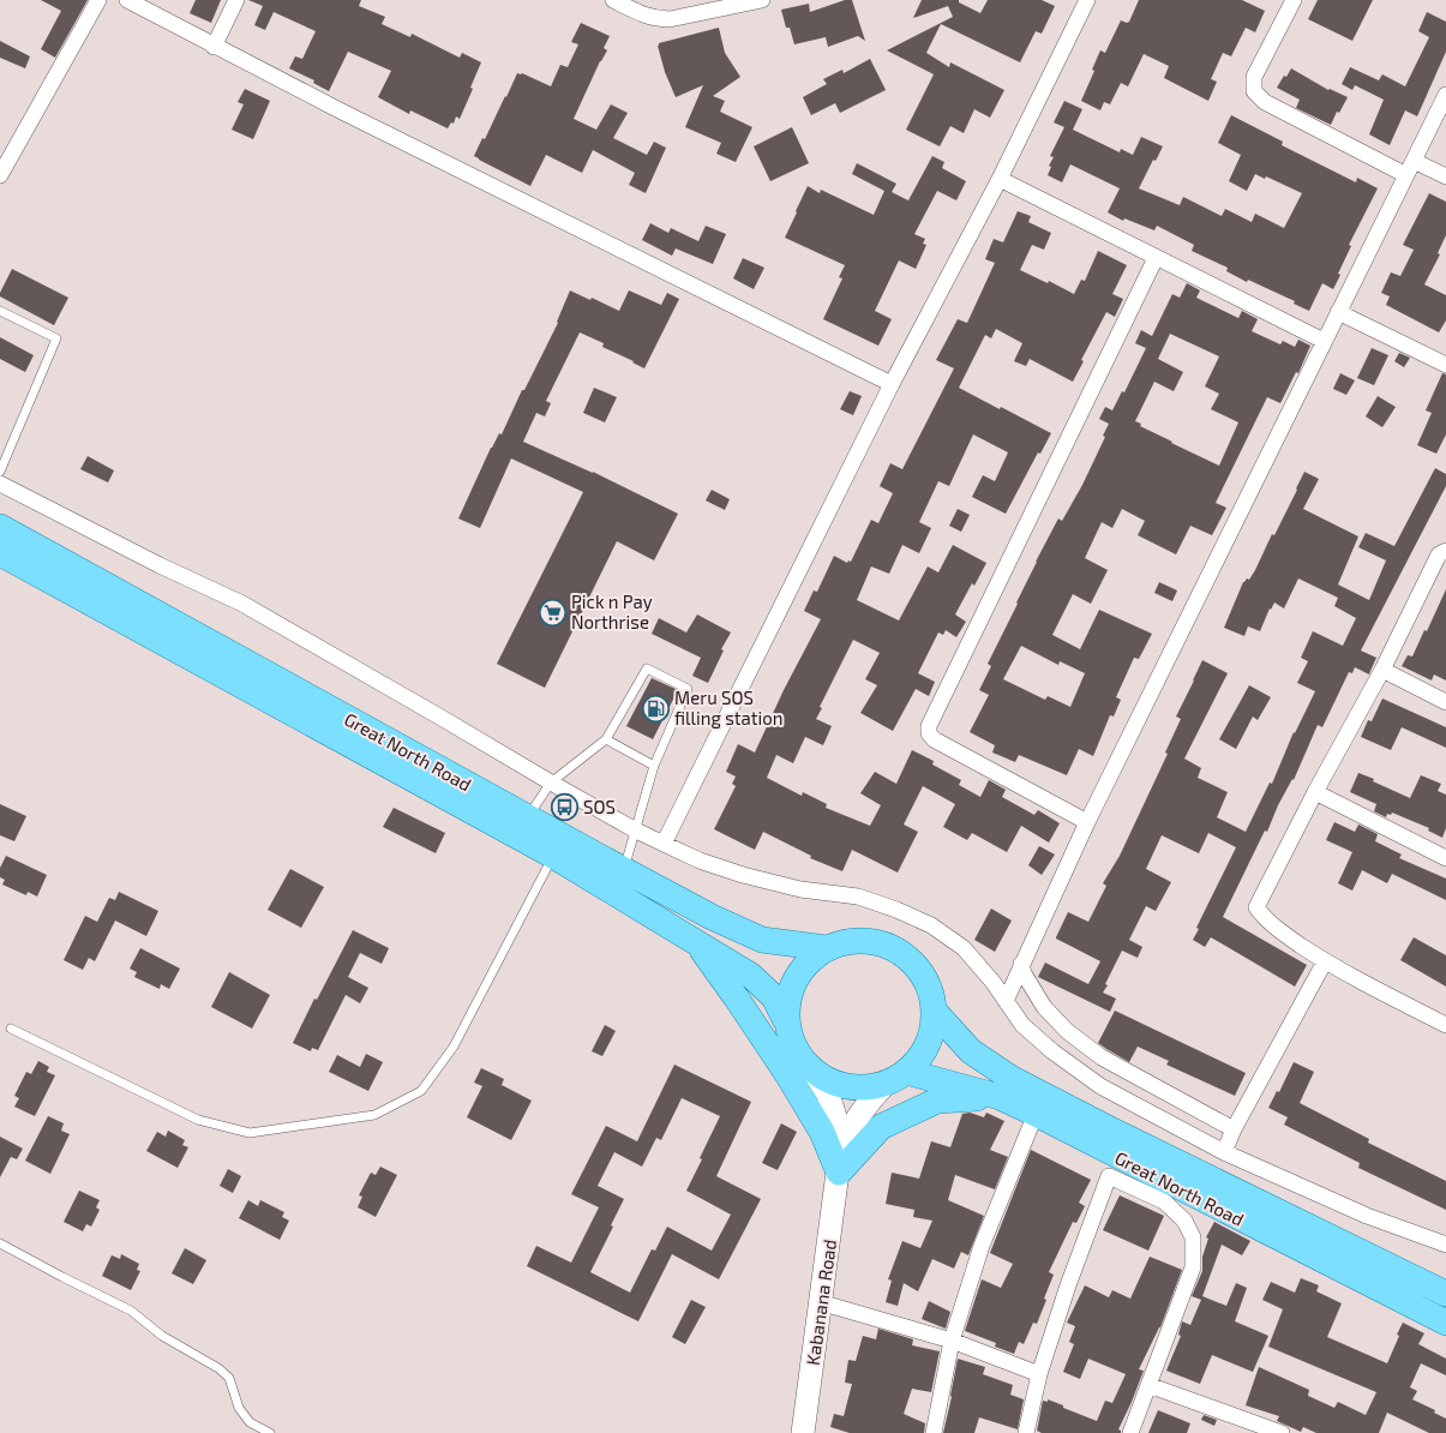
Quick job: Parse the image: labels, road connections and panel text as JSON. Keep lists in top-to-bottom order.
{
  "streets": {
    "main road": ["Great North Road"],
    "street": ["Kabanana Road"]
  },
  "places": {
    "supermarket": ["Pick n Pay Northrise"],
    "fuel station": ["Meru SOS filling station"],
    "bus stop": ["SOS"]
  }
}
